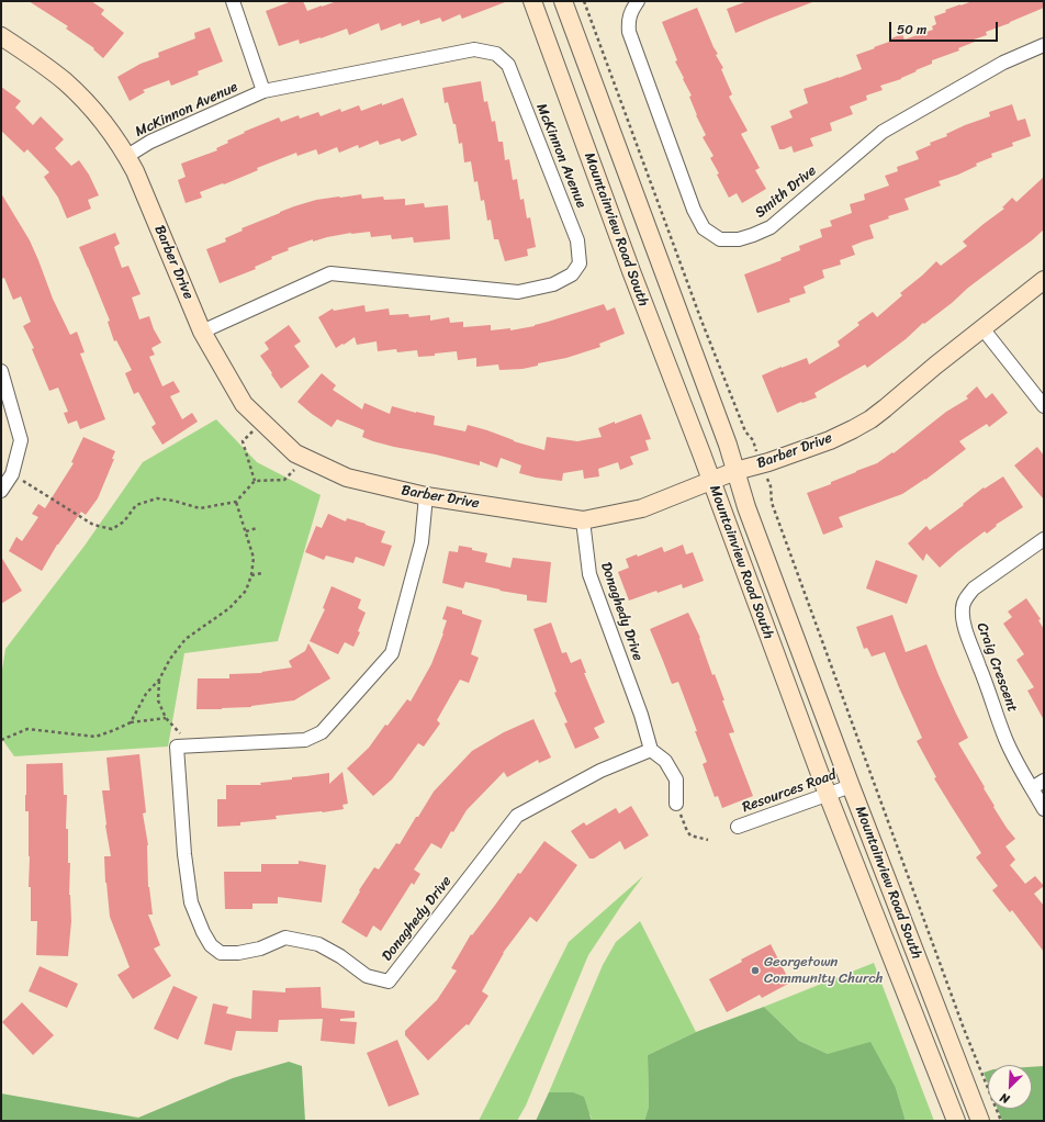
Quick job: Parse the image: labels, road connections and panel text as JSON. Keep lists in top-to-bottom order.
{
  "streets": {
    "main road": ["Mountainview Road South", "Barber Drive"],
    "street": [
      "McKinnon Avenue",
      "Smith Drive",
      "Donaghedy Drive",
      "Craig Crescent",
      "Resources Road"
    ]
  },
  "crossings": [
    ["McKinnon Avenue", "Barber Drive"],
    ["Mountainview Road South", "Barber Drive"],
    ["Mountainview Road South", "Resources Road"],
    ["Barber Drive", "Donaghedy Drive"]
  ],
  "places": ["Georgetown Community Church"],
  "scale_bar": "50 m",
  "north": "bottom left"
}
